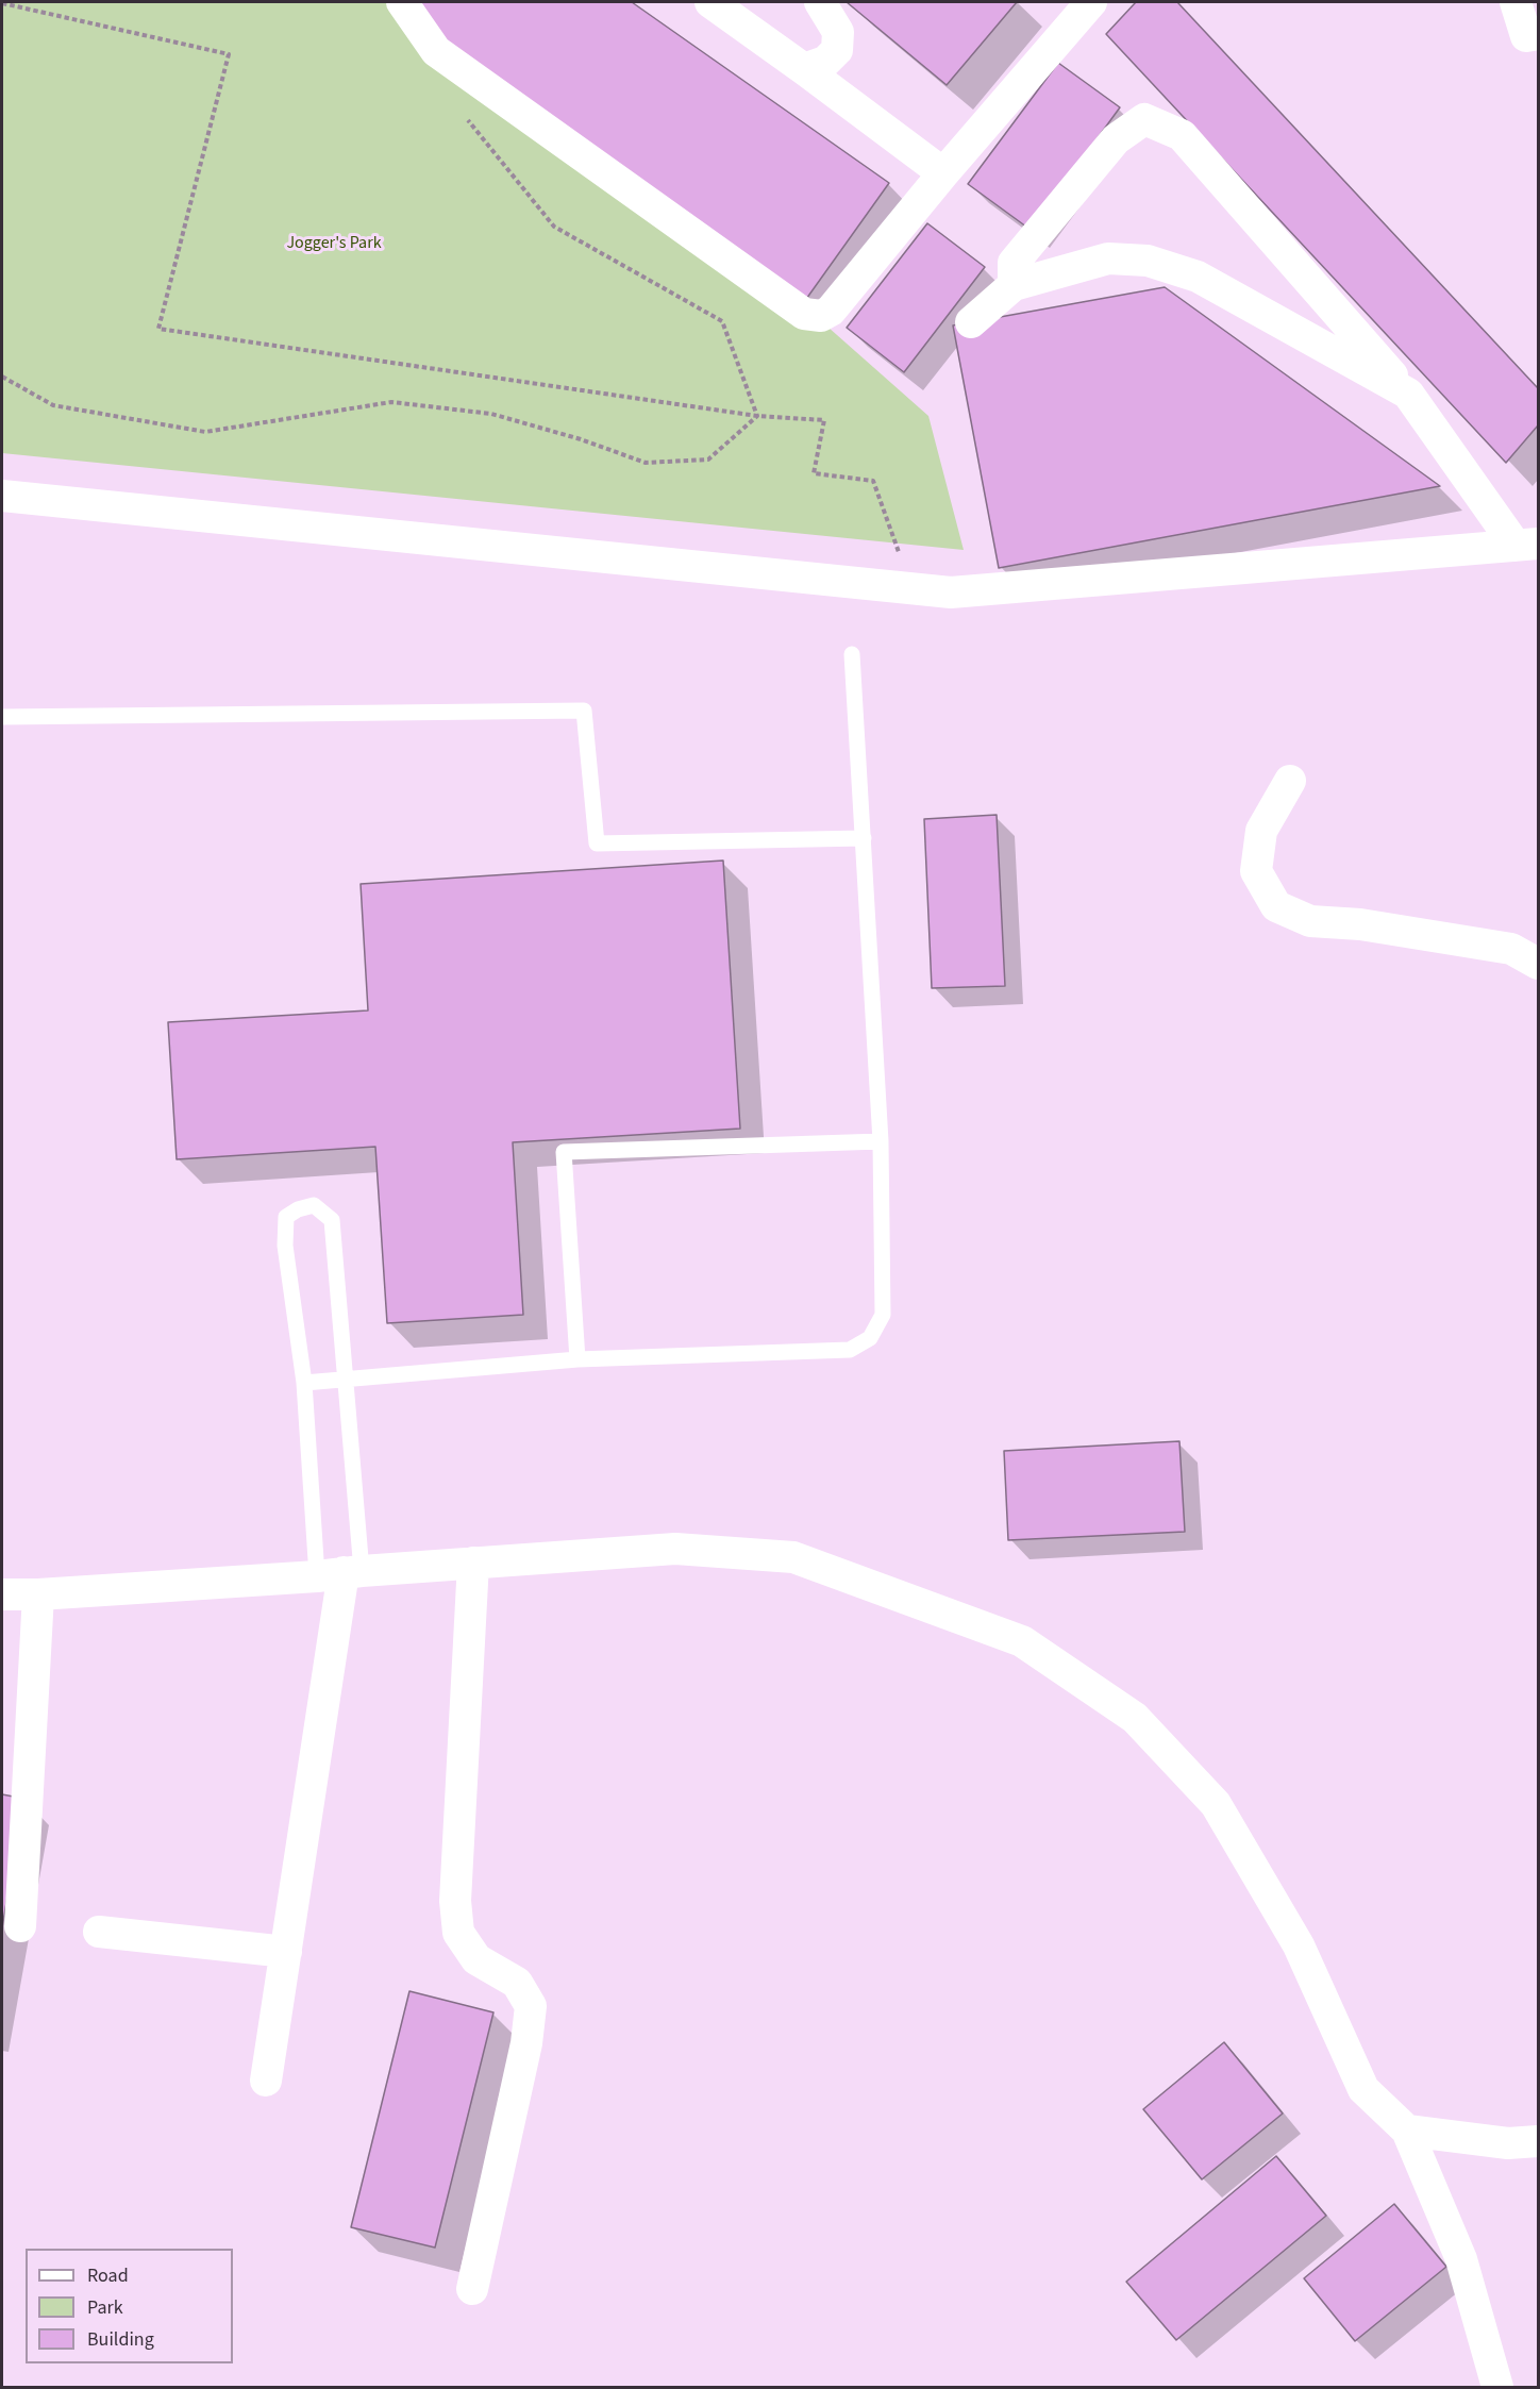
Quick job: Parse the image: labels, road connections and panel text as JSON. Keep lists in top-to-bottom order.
{
  "parks": ["Jogger's Park"],
  "legend": ["Road", "Park", "Building"]
}
